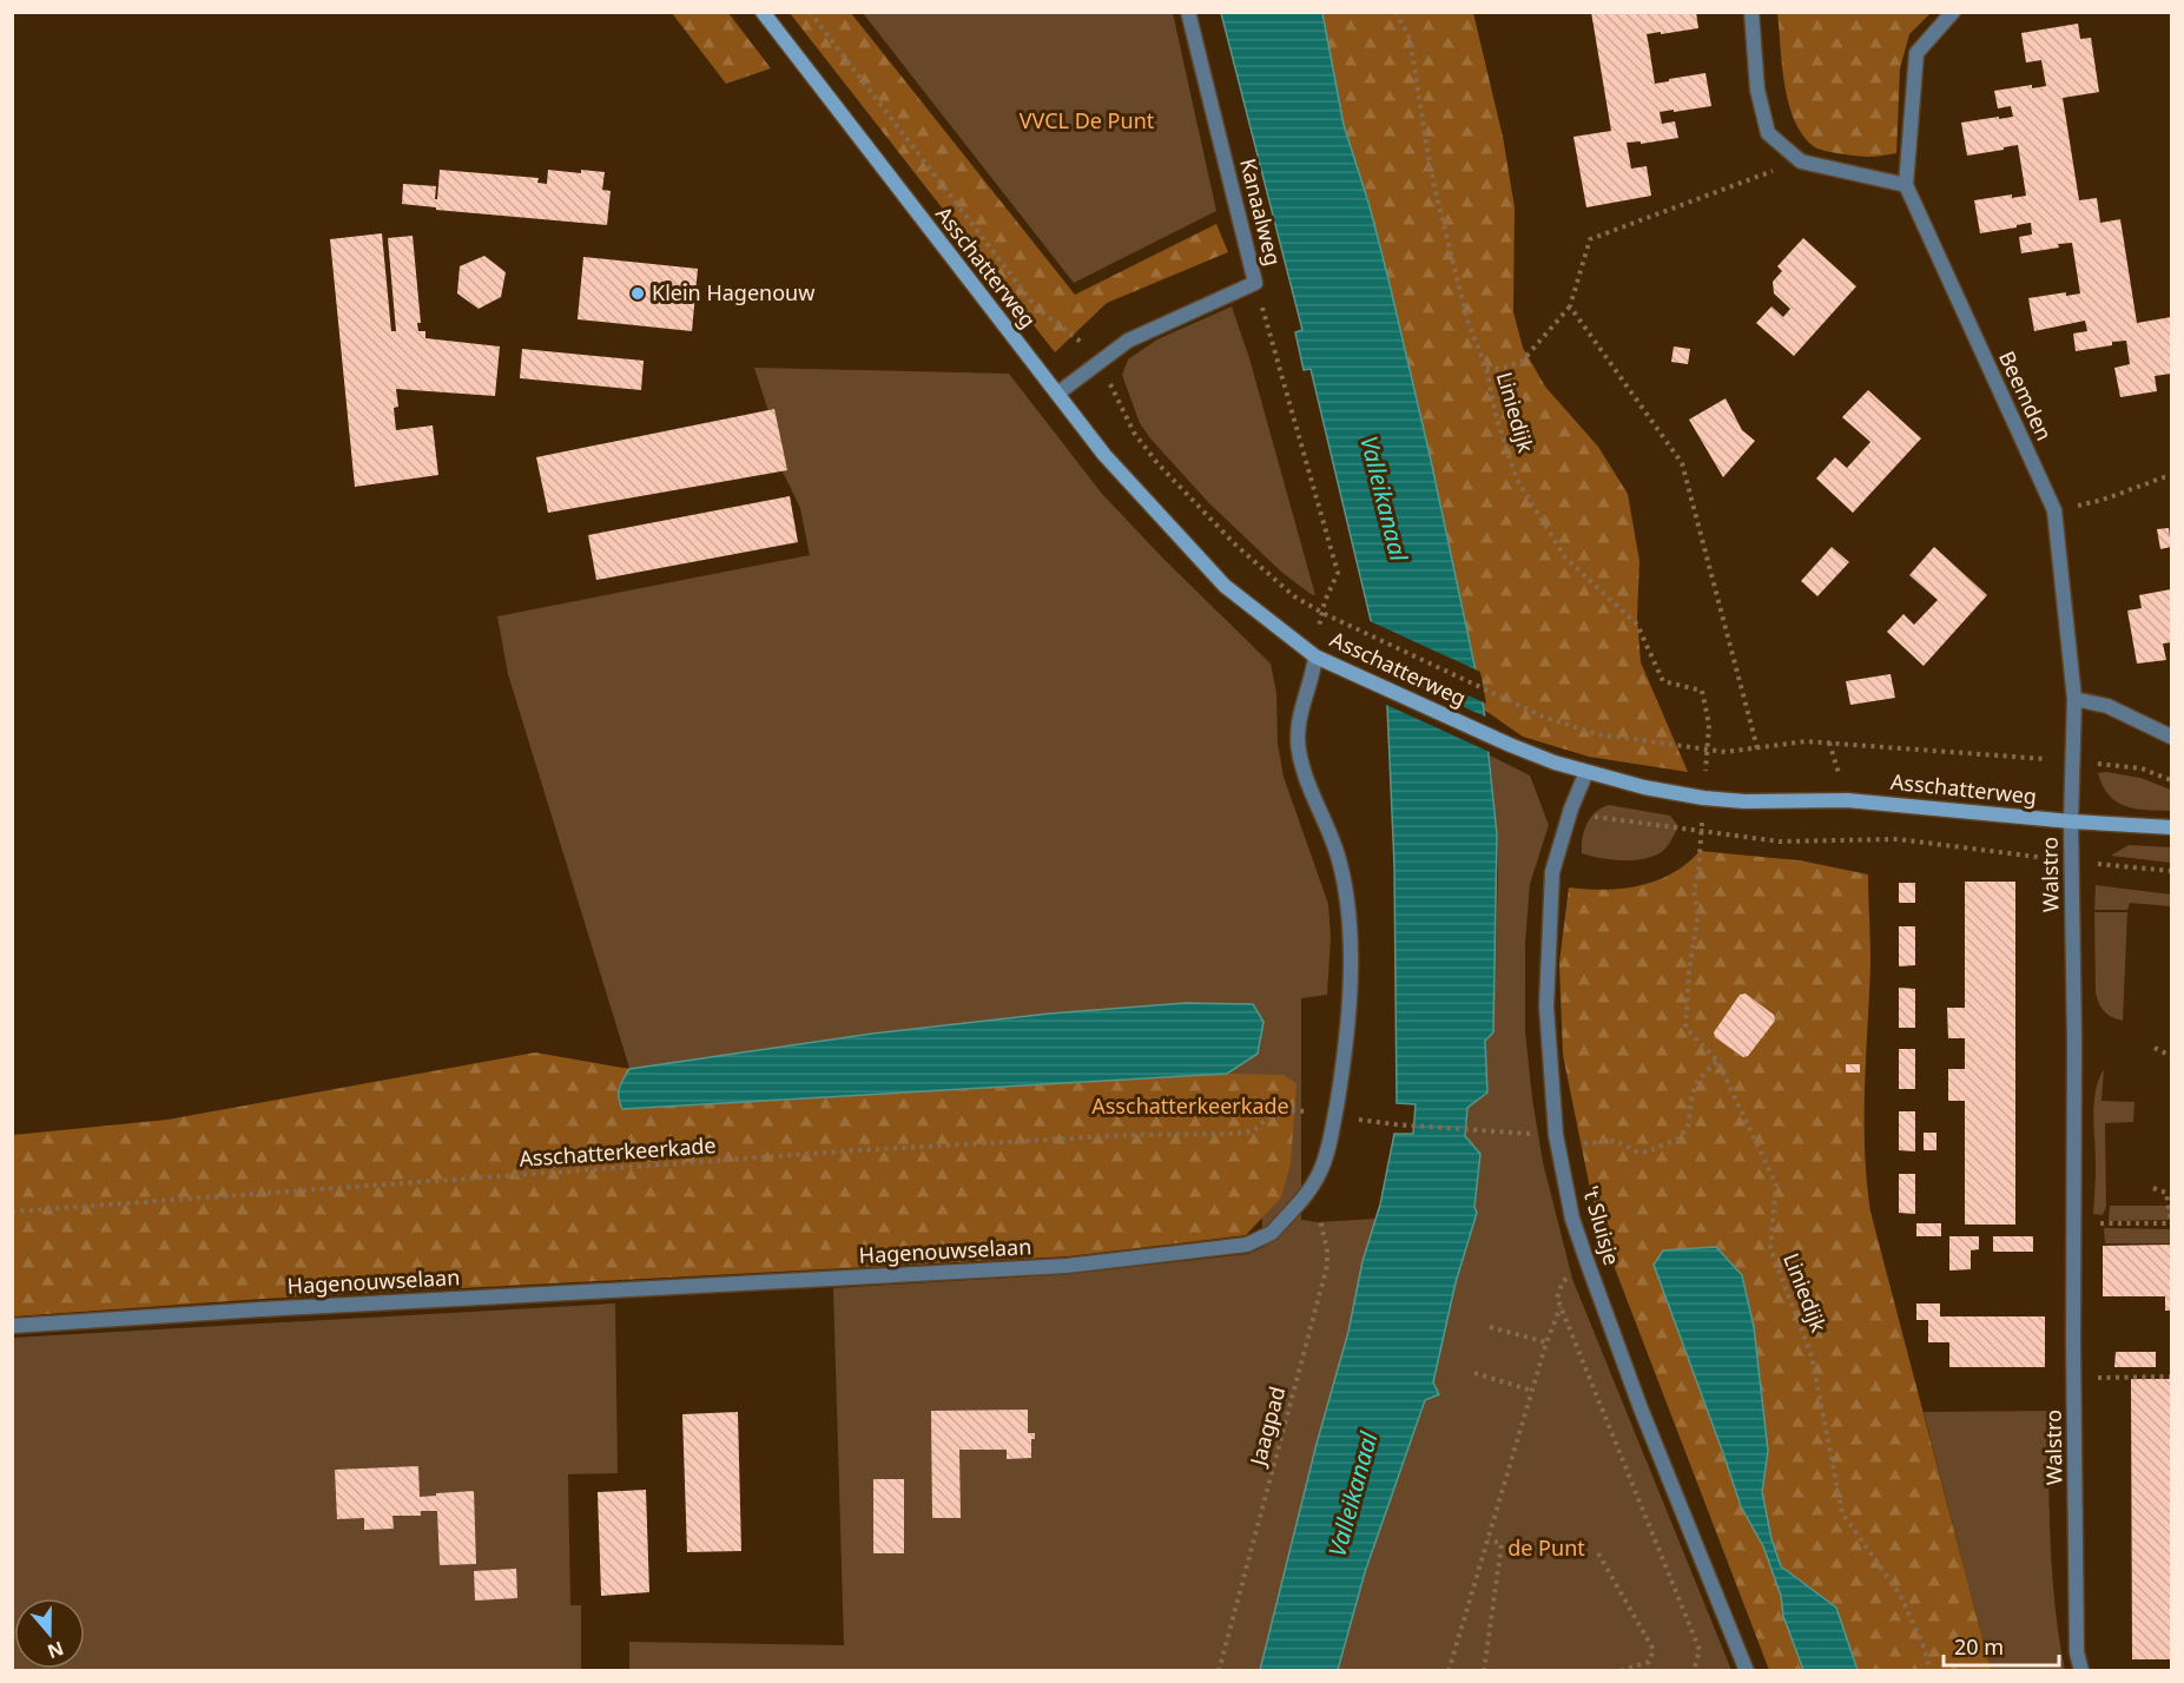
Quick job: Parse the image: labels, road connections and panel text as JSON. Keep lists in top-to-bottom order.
{
  "streets": {
    "street": [
      "Kanaalweg",
      "Asschatterweg",
      "Beemden",
      "Walstro",
      "'t Sluisje",
      "Hagenouwselaan"
    ],
    "path": ["Liniedijk", "Asschatterkeerkade", "Jaagpad"]
  },
  "crossings": [
    ["Kanaalweg", "Asschatterweg"],
    ["Asschatterweg", "Beemden"],
    ["Asschatterweg", "Liniedijk"],
    ["Asschatterweg", "Walstro"],
    ["Asschatterweg", "'t Sluisje"],
    ["Asschatterweg", "Hagenouwselaan"],
    ["Beemden", "Walstro"],
    ["Hagenouwselaan", "Jaagpad"]
  ],
  "water": ["Valleikanaal"],
  "parks": ["VVCL De Punt", "Asschatterkeerkade", "de Punt"],
  "places": ["Klein Hagenouw"],
  "scale_bar": "20 m",
  "north": "bottom"
}
